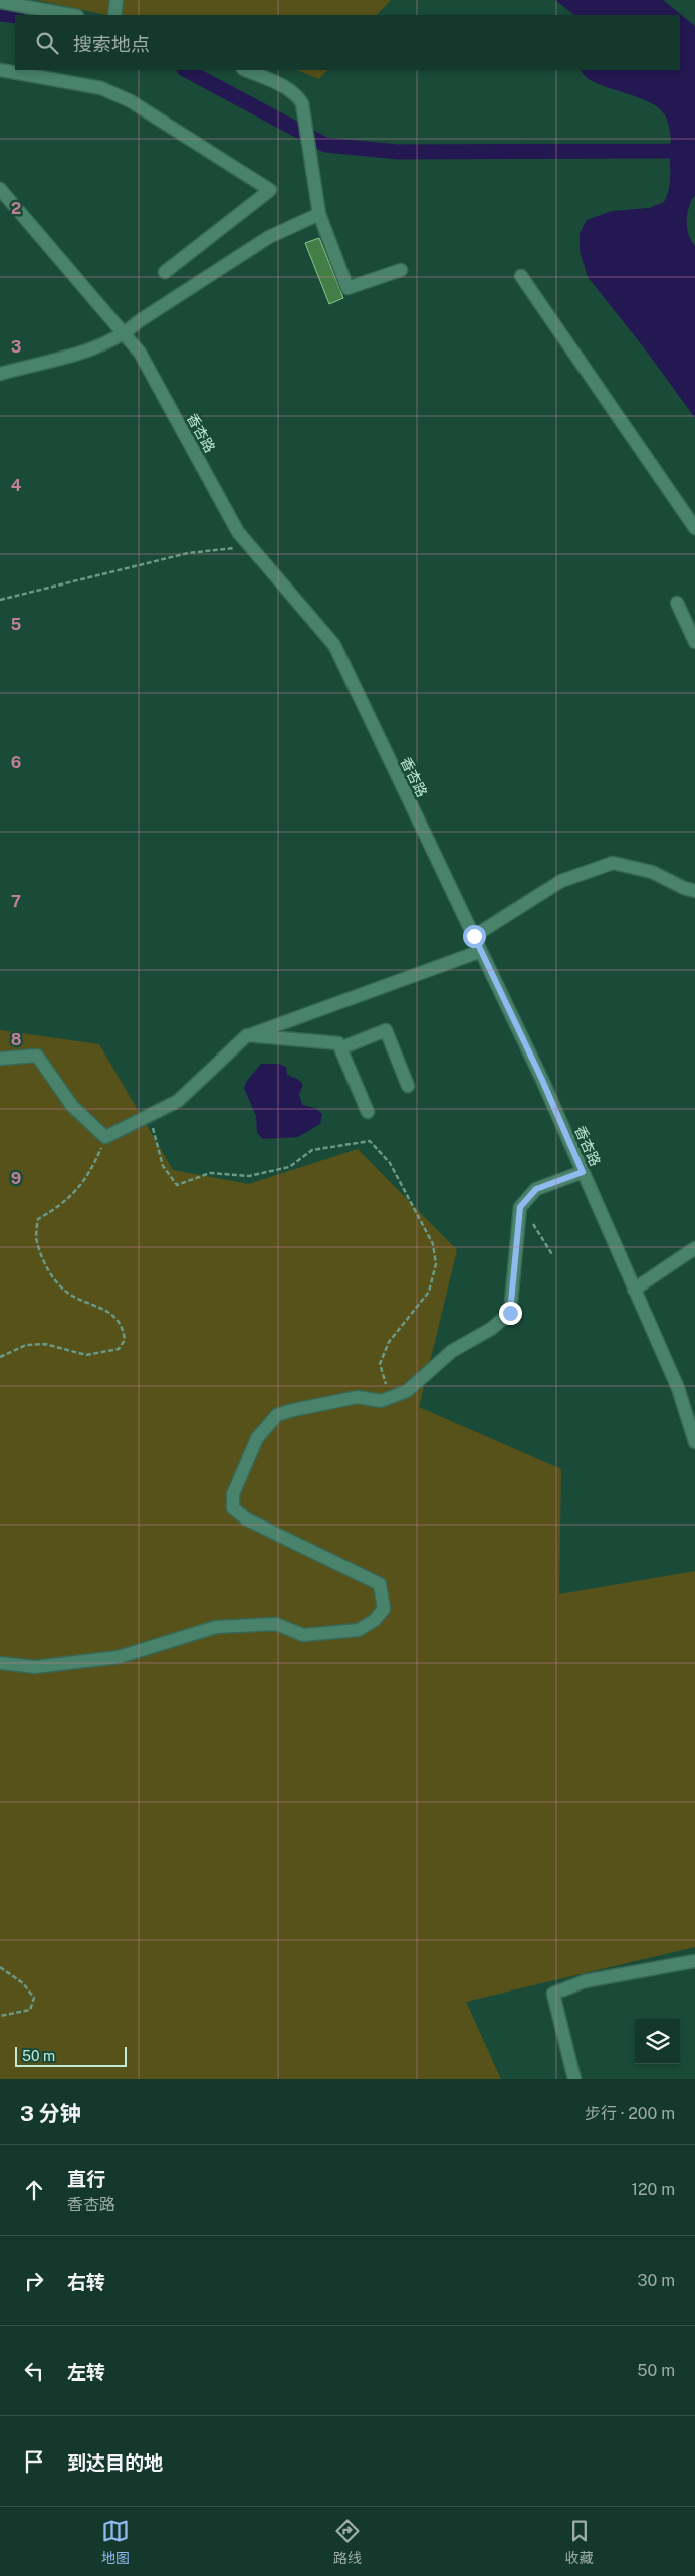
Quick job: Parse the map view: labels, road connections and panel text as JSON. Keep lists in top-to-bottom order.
{
  "streets": {
    "street": ["香杏路"]
  },
  "scale_bar": "50 m",
  "page": {
    "search": "搜索地点",
    "scale": "50 m",
    "heading": ["3 分钟", "步行 · 200 m"],
    "list": [
      ["直行", "香杏路", "120 m"],
      ["右转", "30 m"],
      ["左转", "50 m"],
      "到达目的地"
    ],
    "nav": ["地图", "路线", "收藏"]
  },
  "grid": {
    "rows": [
      "2",
      "3",
      "4",
      "5",
      "6",
      "7",
      "8",
      "9"
    ]
  }
}
